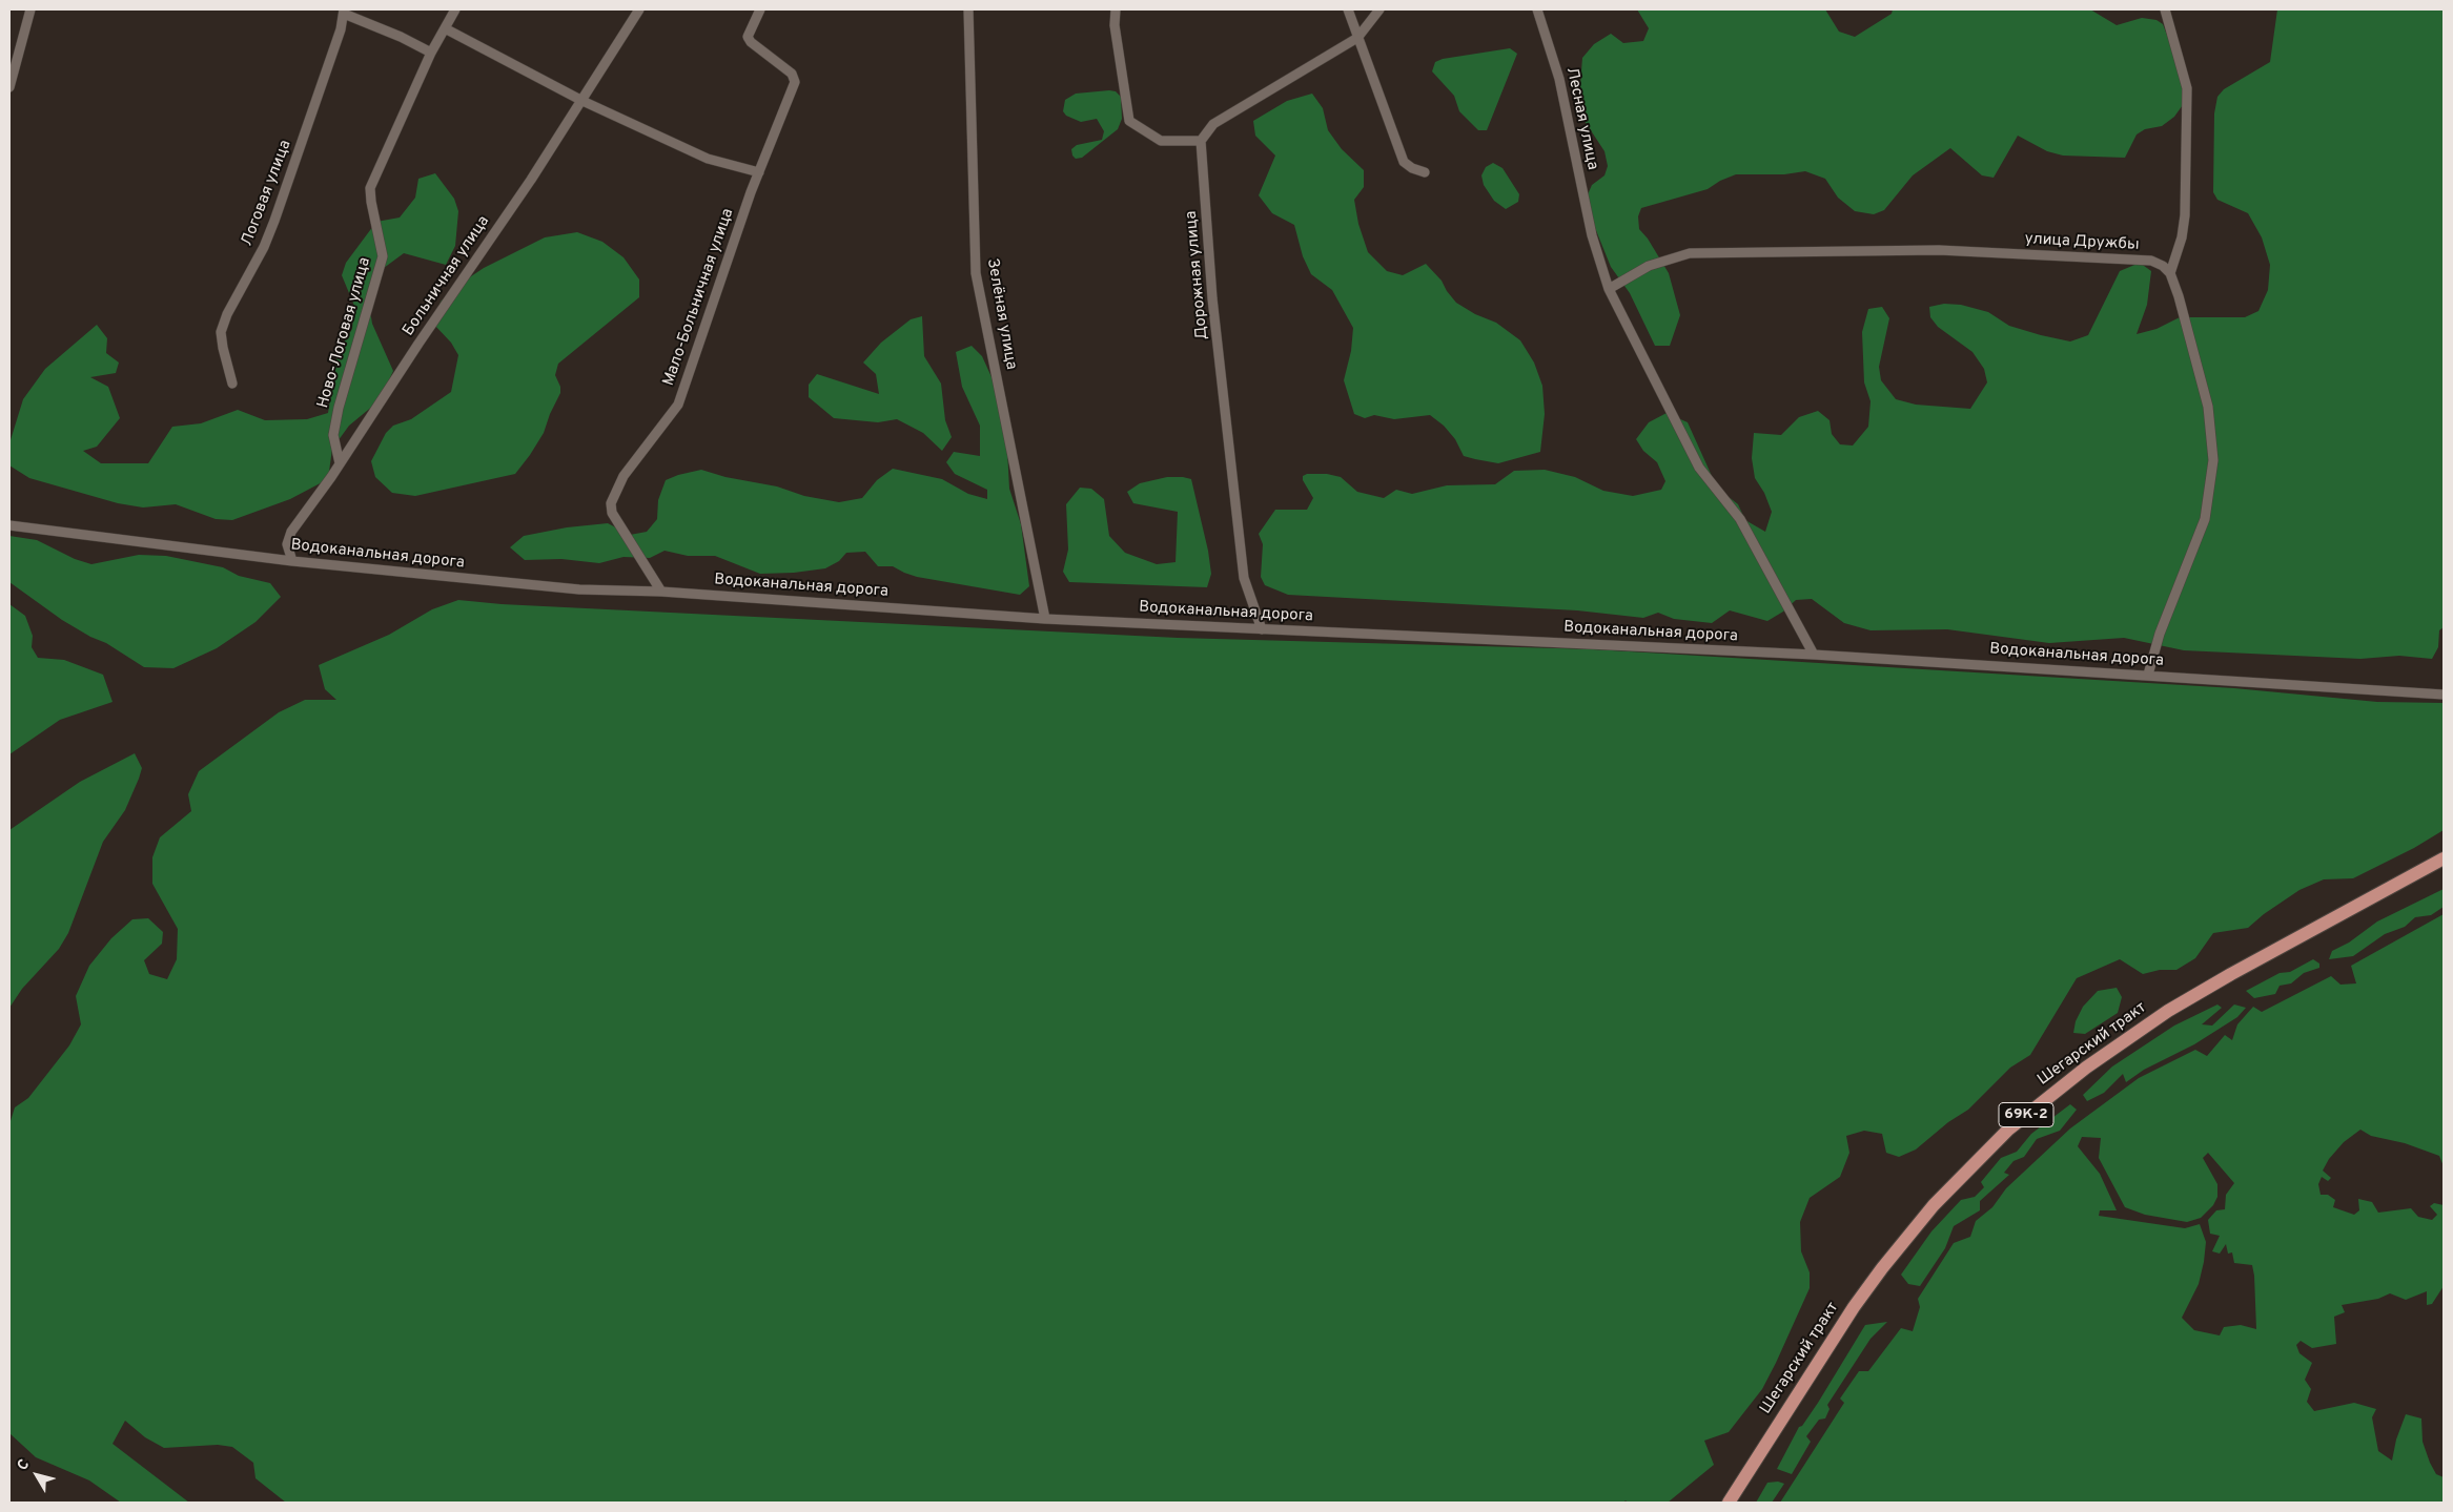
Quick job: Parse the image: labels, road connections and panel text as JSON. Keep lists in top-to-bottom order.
{
  "streets": {
    "main road": ["Шегарский тракт", "69К-2"],
    "street": [
      "Лесная улица",
      "Логовая улица",
      "улица Дружбы",
      "Дорожная улица",
      "Больничная улица",
      "Мало-Больничная улица",
      "Зелёная улица",
      "Ново-Логовая улица",
      "Водоканальная дорога"
    ]
  },
  "crossings": [
    ["Лесная улица", "улица Дружбы"],
    ["Лесная улица", "Водоканальная дорога"],
    ["Дорожная улица", "Водоканальная дорога"],
    ["Больничная улица", "Ново-Логовая улица"],
    ["Больничная улица", "Водоканальная дорога"],
    ["Мало-Больничная улица", "Водоканальная дорога"],
    ["Зелёная улица", "Водоканальная дорога"]
  ],
  "north": "top left"
}
